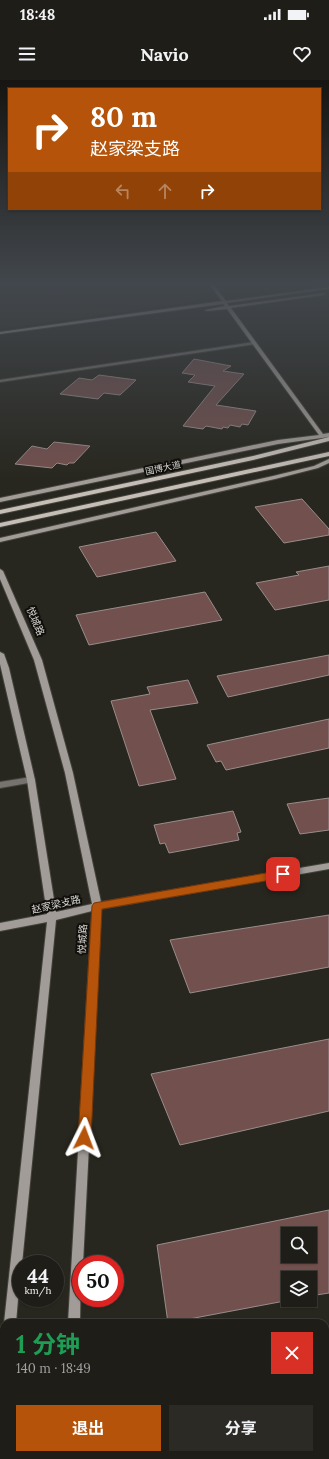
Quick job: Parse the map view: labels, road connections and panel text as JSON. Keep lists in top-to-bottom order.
{
  "streets": {
    "main road": ["国博大道"],
    "street": ["悦城路", "赵家梁支路"]
  },
  "crossings": [
    ["悦城路", "赵家梁支路"]
  ],
  "page": {
    "status": "18:48",
    "header": "Navio",
    "turn": ["80 m", "赵家梁支路"],
    "speed": "44 km/h",
    "limit": "50",
    "heading": ["1 分钟", "140 m · 18:49"],
    "buttons": ["退出", "分享"]
  }
}
